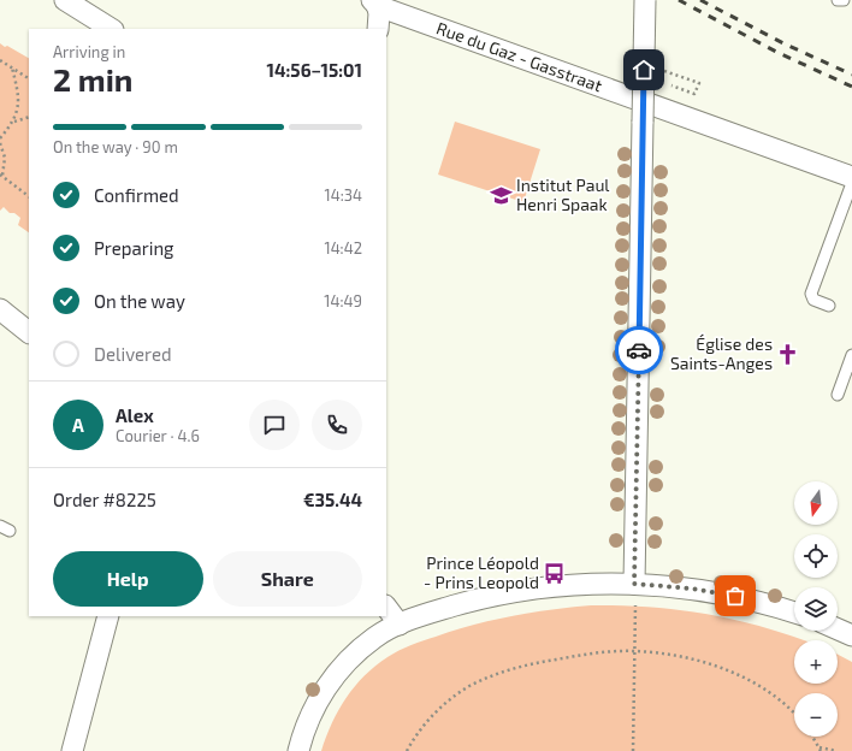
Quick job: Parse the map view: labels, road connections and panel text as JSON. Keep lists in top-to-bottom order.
{
  "streets": {
    "street": ["Rue du Gaz - Gasstraat"]
  },
  "places": {
    "school or university": ["Institut Paul Henri Spaak"],
    "church": ["Église des Saints-Anges"],
    "bus stop": ["Prince Léopold - Prins Leopold"]
  },
  "north": "bottom",
  "page": {
    "heading": ["2 min", "Arriving in", "14:56–15:01"],
    "panel": [
      "Alex",
      "Courier · 4.6",
      "Order #8225",
      "€35.44"
    ],
    "bar": "On the way · 90 m",
    "list": [
      ["Confirmed", "14:34"],
      ["Preparing", "14:42"],
      ["On the way", "14:49"],
      "Delivered"
    ],
    "round": "A",
    "map_buttons": ["+", "−"],
    "buttons": ["Help", "Share"]
  }
}
